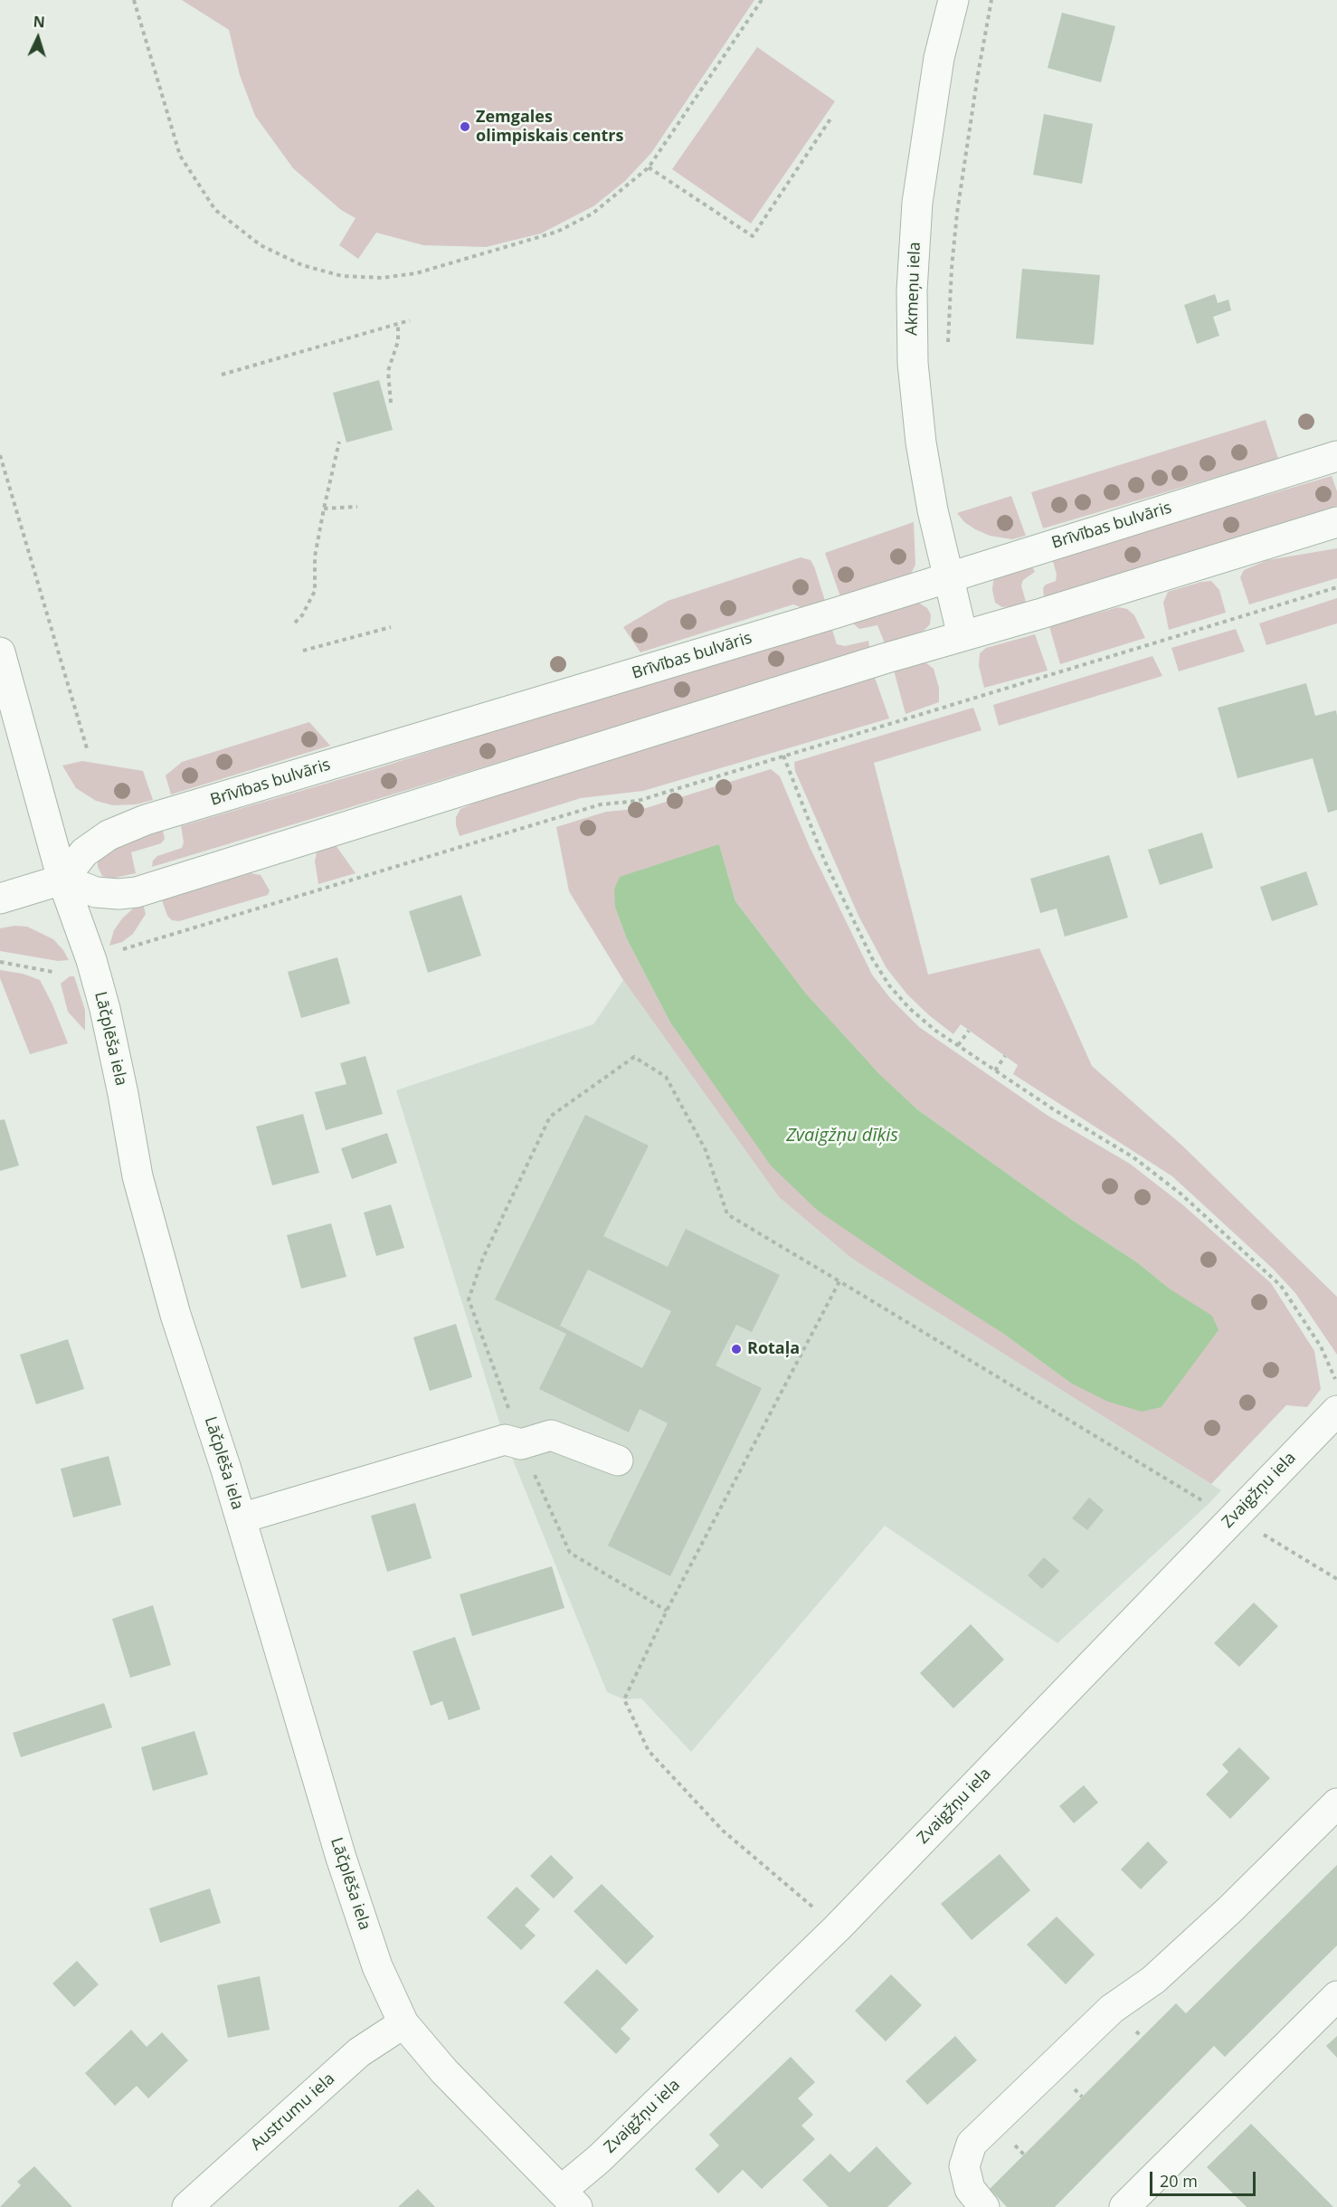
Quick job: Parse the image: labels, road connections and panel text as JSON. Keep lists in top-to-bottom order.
{
  "streets": {
    "street": [
      "Akmeņu iela",
      "Brīvības bulvāris",
      "Lāčplēša iela",
      "Zvaigžņu iela",
      "Austrumu iela"
    ]
  },
  "crossings": [
    ["Akmeņu iela", "Brīvības bulvāris"],
    ["Brīvības bulvāris", "Lāčplēša iela"],
    ["Lāčplēša iela", "Zvaigžņu iela"],
    ["Lāčplēša iela", "Austrumu iela"]
  ],
  "water": ["Zvaigžņu dīķis"],
  "places": ["Zemgales olimpiskais centrs", "Rotaļa"],
  "scale_bar": "20 m",
  "north": "top"
}
